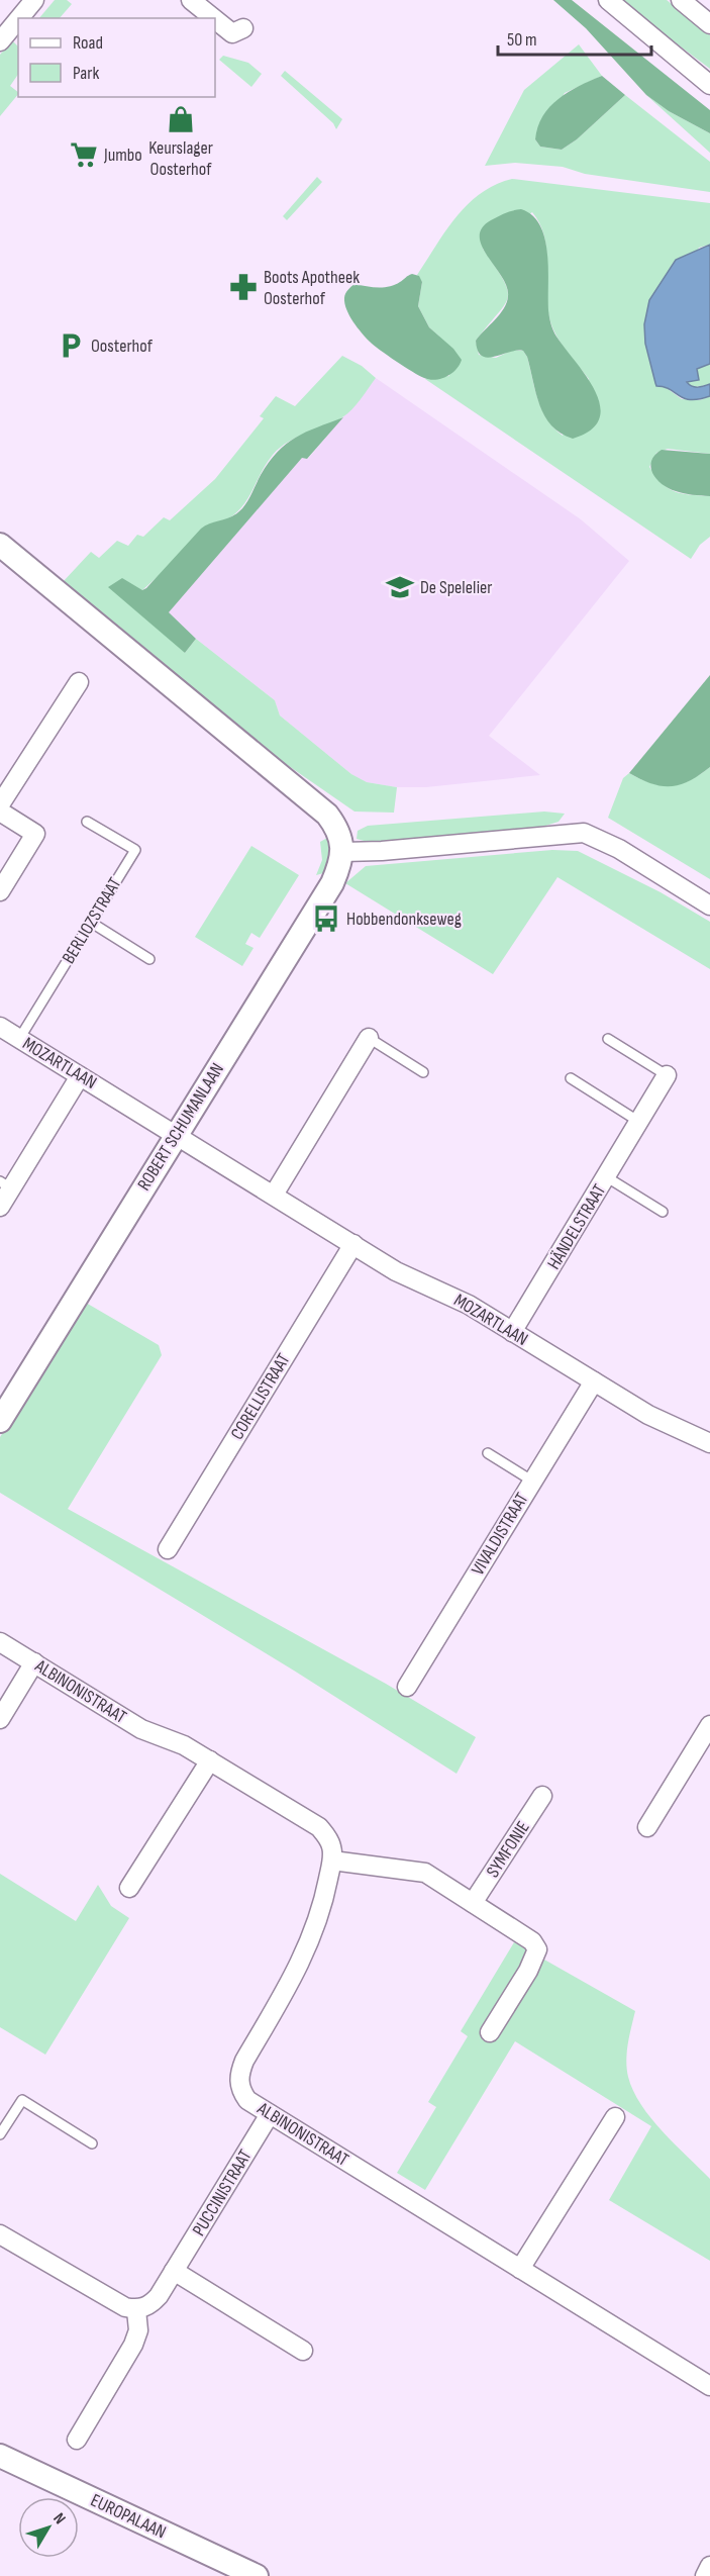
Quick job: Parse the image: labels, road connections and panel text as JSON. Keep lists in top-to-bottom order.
{
  "streets": {
    "street": [
      "MOZARTLAAN",
      "ROBERT SCHUMANLAAN",
      "HÄNDELSTRAAT",
      "CORELLISTRAAT",
      "VIVALDISTRAAT",
      "ALBINONISTRAAT",
      "SYMFONIE",
      "PUCCINISTRAAT",
      "EUROPALAAN"
    ],
    "lane": ["BERLIOZSTRAAT"]
  },
  "crossings": [
    ["BERLIOZSTRAAT", "MOZARTLAAN"],
    ["MOZARTLAAN", "ROBERT SCHUMANLAAN"],
    ["MOZARTLAAN", "HÄNDELSTRAAT"],
    ["MOZARTLAAN", "CORELLISTRAAT"],
    ["MOZARTLAAN", "VIVALDISTRAAT"],
    ["ALBINONISTRAAT", "PUCCINISTRAAT"]
  ],
  "places": {
    "shop": ["Keurslager Oosterhof"],
    "supermarket": ["Jumbo"],
    "pharmacy": ["Boots Apotheek Oosterhof"],
    "parking": ["Oosterhof"],
    "school or university": ["De Spelelier"],
    "bus stop": ["Hobbendonkseweg"]
  },
  "legend": ["Road", "Park"],
  "scale_bar": "50 m",
  "north": "top right"
}
